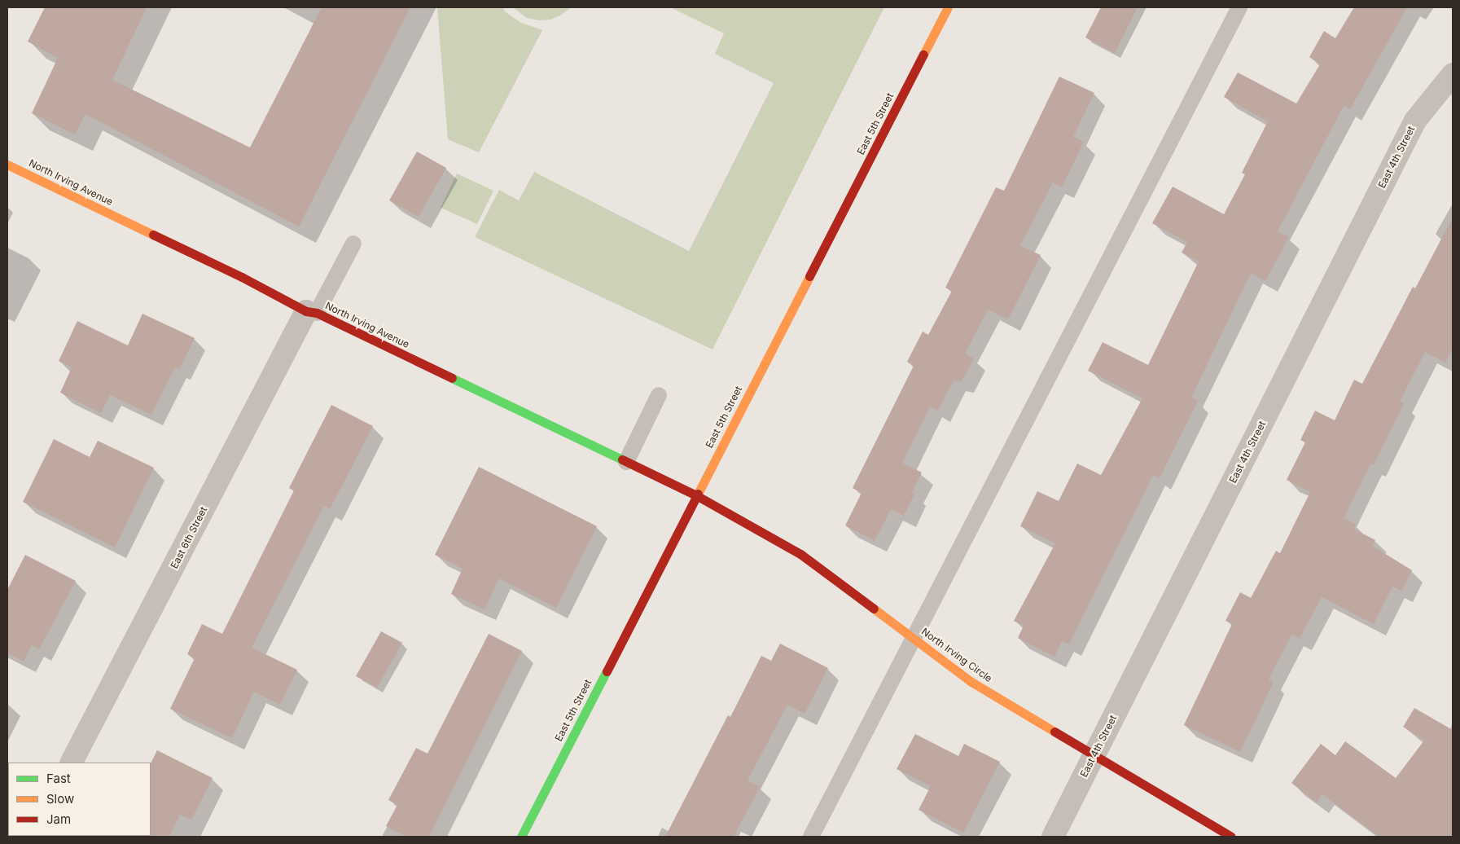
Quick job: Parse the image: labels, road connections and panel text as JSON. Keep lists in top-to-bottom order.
{
  "streets": {
    "street": [
      "East 5th Street",
      "East 4th Street",
      "North Irving Avenue",
      "East 6th Street",
      "North Irving Circle"
    ]
  },
  "crossings": [
    ["East 5th Street", "North Irving Avenue"],
    ["East 5th Street", "North Irving Circle"],
    ["East 4th Street", "North Irving Circle"],
    ["North Irving Avenue", "East 6th Street"],
    ["North Irving Avenue", "North Irving Circle"]
  ],
  "legend": ["Fast", "Slow", "Jam"]
}
